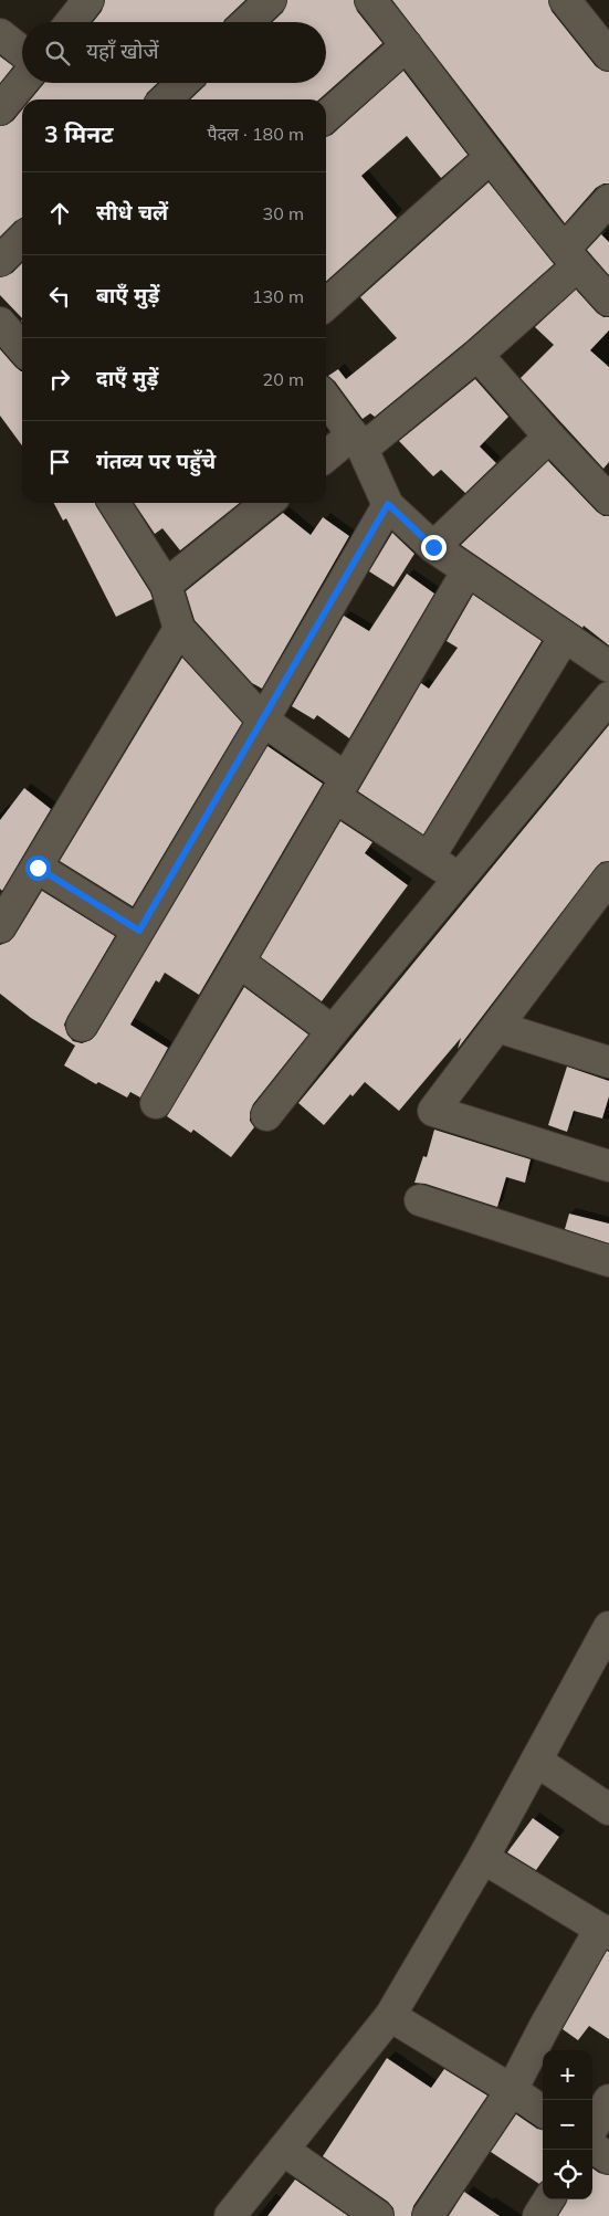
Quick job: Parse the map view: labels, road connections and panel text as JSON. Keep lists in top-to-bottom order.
{
  "page": {
    "search": "यहाँ खोजें",
    "heading": ["3 मिनट", "पैदल · 180 m"],
    "list": [
      ["सीधे चलें", "30 m"],
      ["बाएँ मुड़ें", "130 m"],
      ["दाएँ मुड़ें", "20 m"],
      "गंतव्य पर पहुँचे"
    ],
    "map_buttons": ["+", "−"]
  }
}
